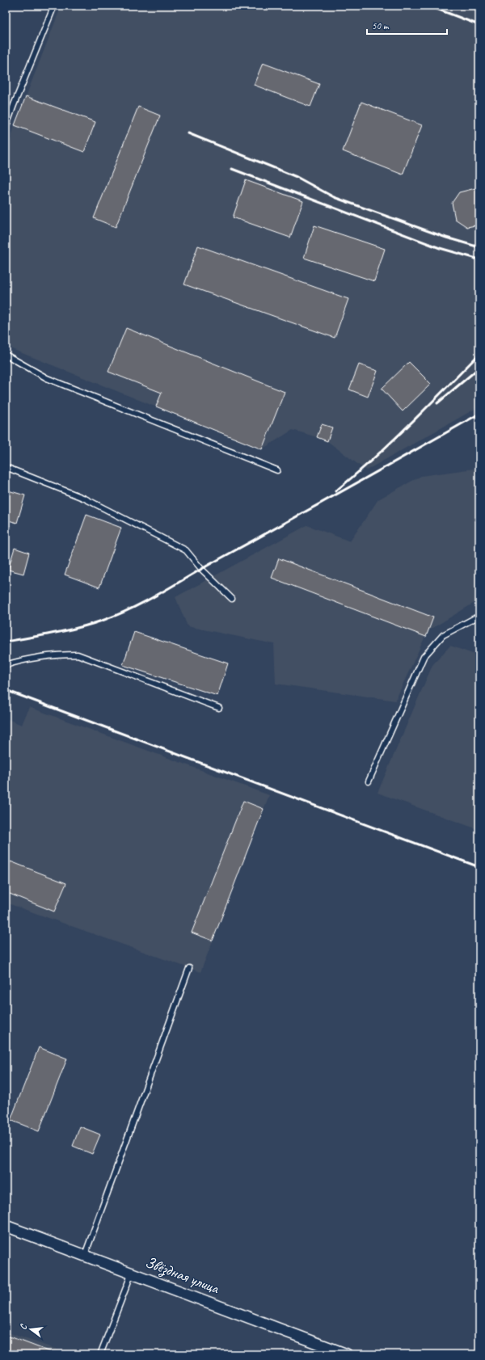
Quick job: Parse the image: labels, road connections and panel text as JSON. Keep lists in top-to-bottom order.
{
  "streets": {
    "street": ["Звёздная улица"]
  },
  "scale_bar": "50 m",
  "north": "left"
}
